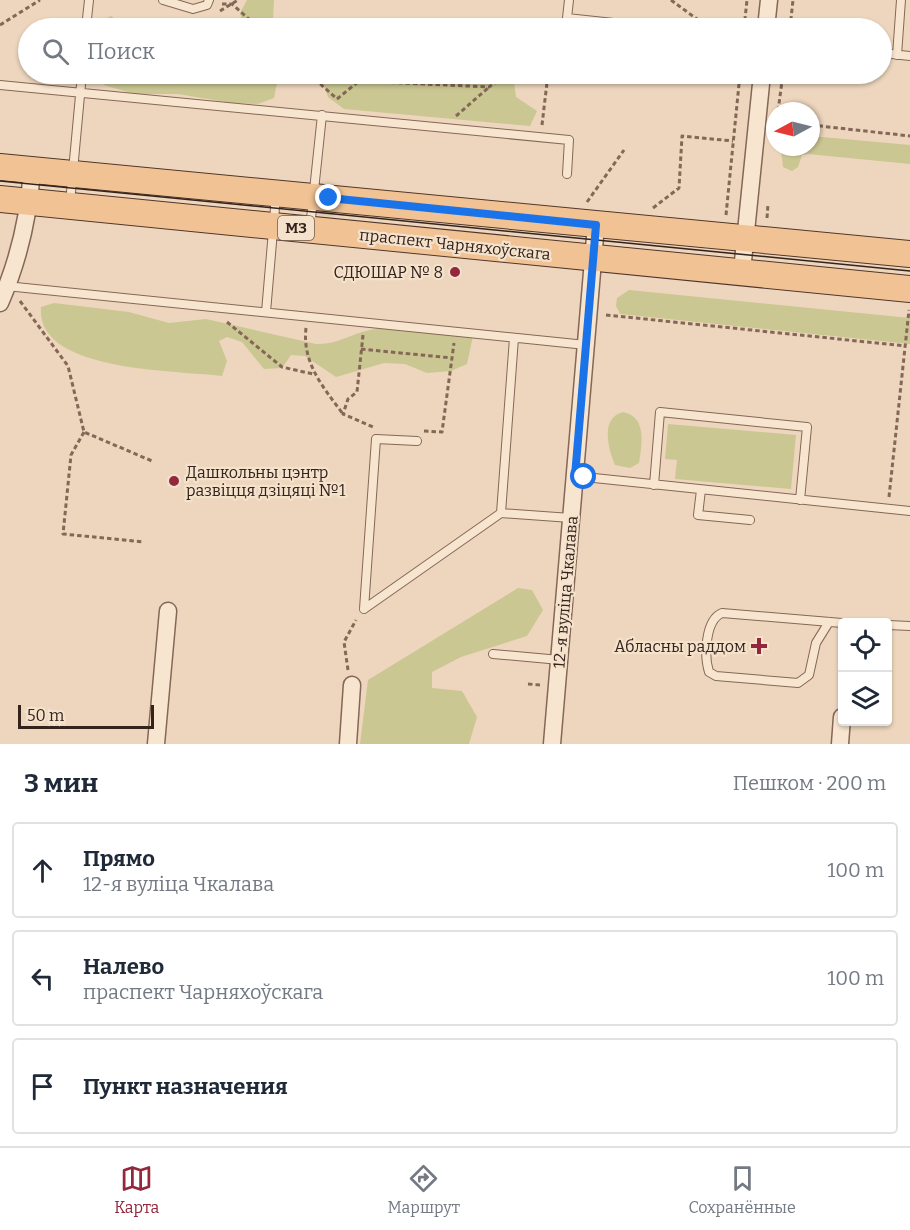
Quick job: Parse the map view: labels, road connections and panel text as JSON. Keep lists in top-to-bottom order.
{
  "streets": {
    "main road": ["М3", "праспект Чарняхоўскага"],
    "street": ["12-я вуліца Чкалава"]
  },
  "crossings": [
    ["праспект Чарняхоўскага", "12-я вуліца Чкалава"]
  ],
  "places": {
    "other": ["СДЮШАР № 8", "Дашкольны цэнтр развіцця дзіцяці №1"],
    "health": ["Абласны раддом"]
  },
  "scale_bar": "50 m",
  "north": "left",
  "page": {
    "search": "Поиск",
    "scale": "50 m",
    "heading": ["3 мин", "Пешком · 200 m"],
    "list": [
      ["Прямо", "12-я вуліца Чкалава", "100 m"],
      ["Налево", "праспект Чарняхоўскага", "100 m"],
      "Пункт назначения"
    ],
    "nav": ["Карта", "Маршрут", "Сохранённые"]
  }
}
